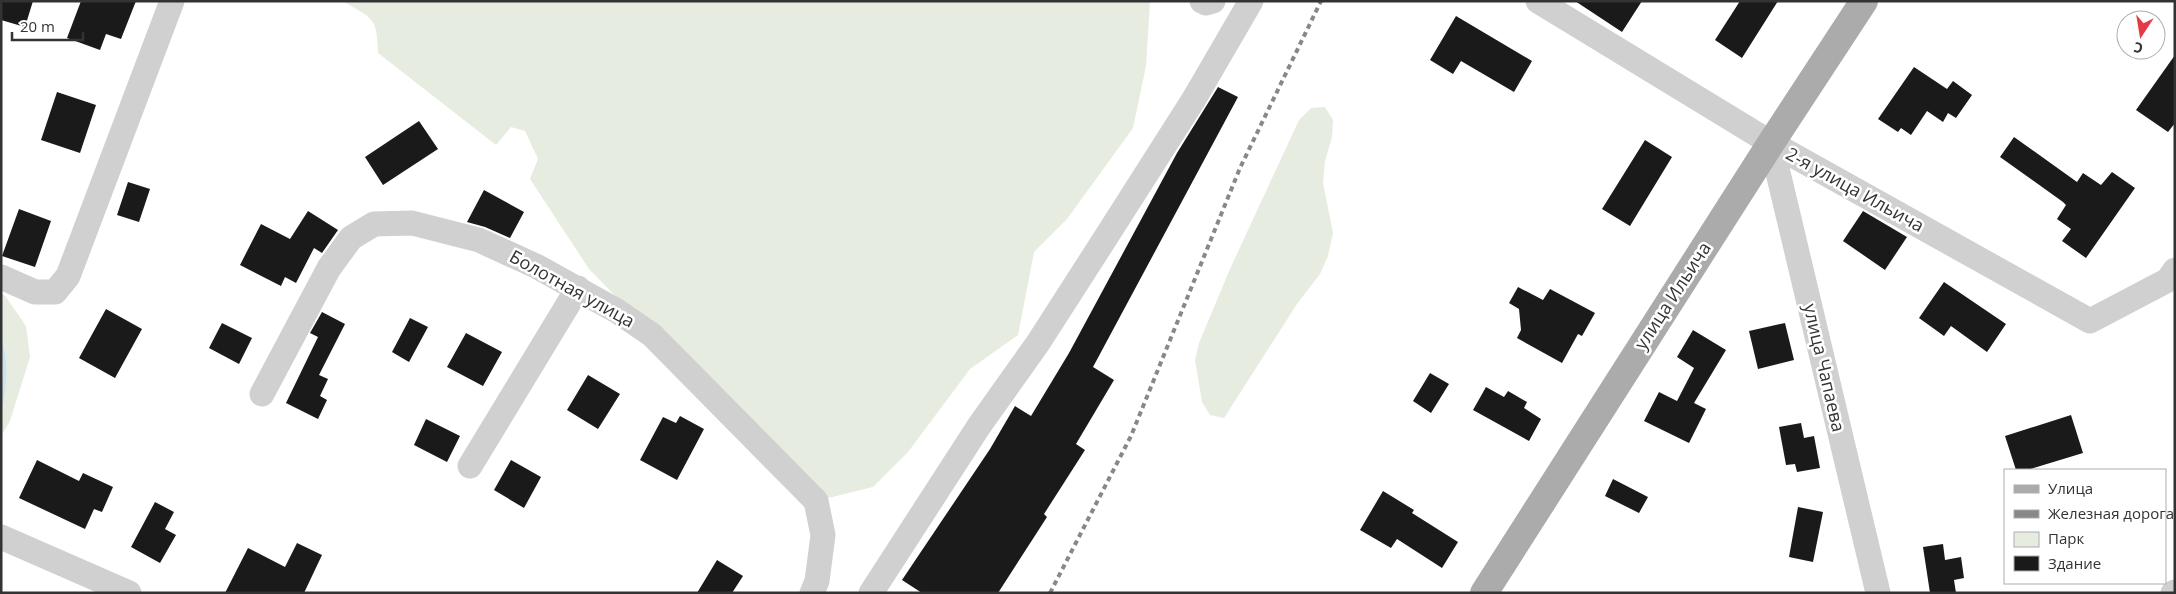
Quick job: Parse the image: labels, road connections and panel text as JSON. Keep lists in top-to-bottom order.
{
  "streets": {
    "main road": ["улица Ильича"],
    "street": ["2-я улица Ильича", "Болотная улица", "улица Чапаева"]
  },
  "crossings": [
    ["2-я улица Ильича", "улица Ильича"],
    ["2-я улица Ильича", "улица Чапаева"],
    ["улица Ильича", "улица Чапаева"]
  ],
  "legend": [
    "Улица",
    "Железная дорога",
    "Парк",
    "Здание"
  ],
  "scale_bar": "20 m",
  "north": "bottom"
}
